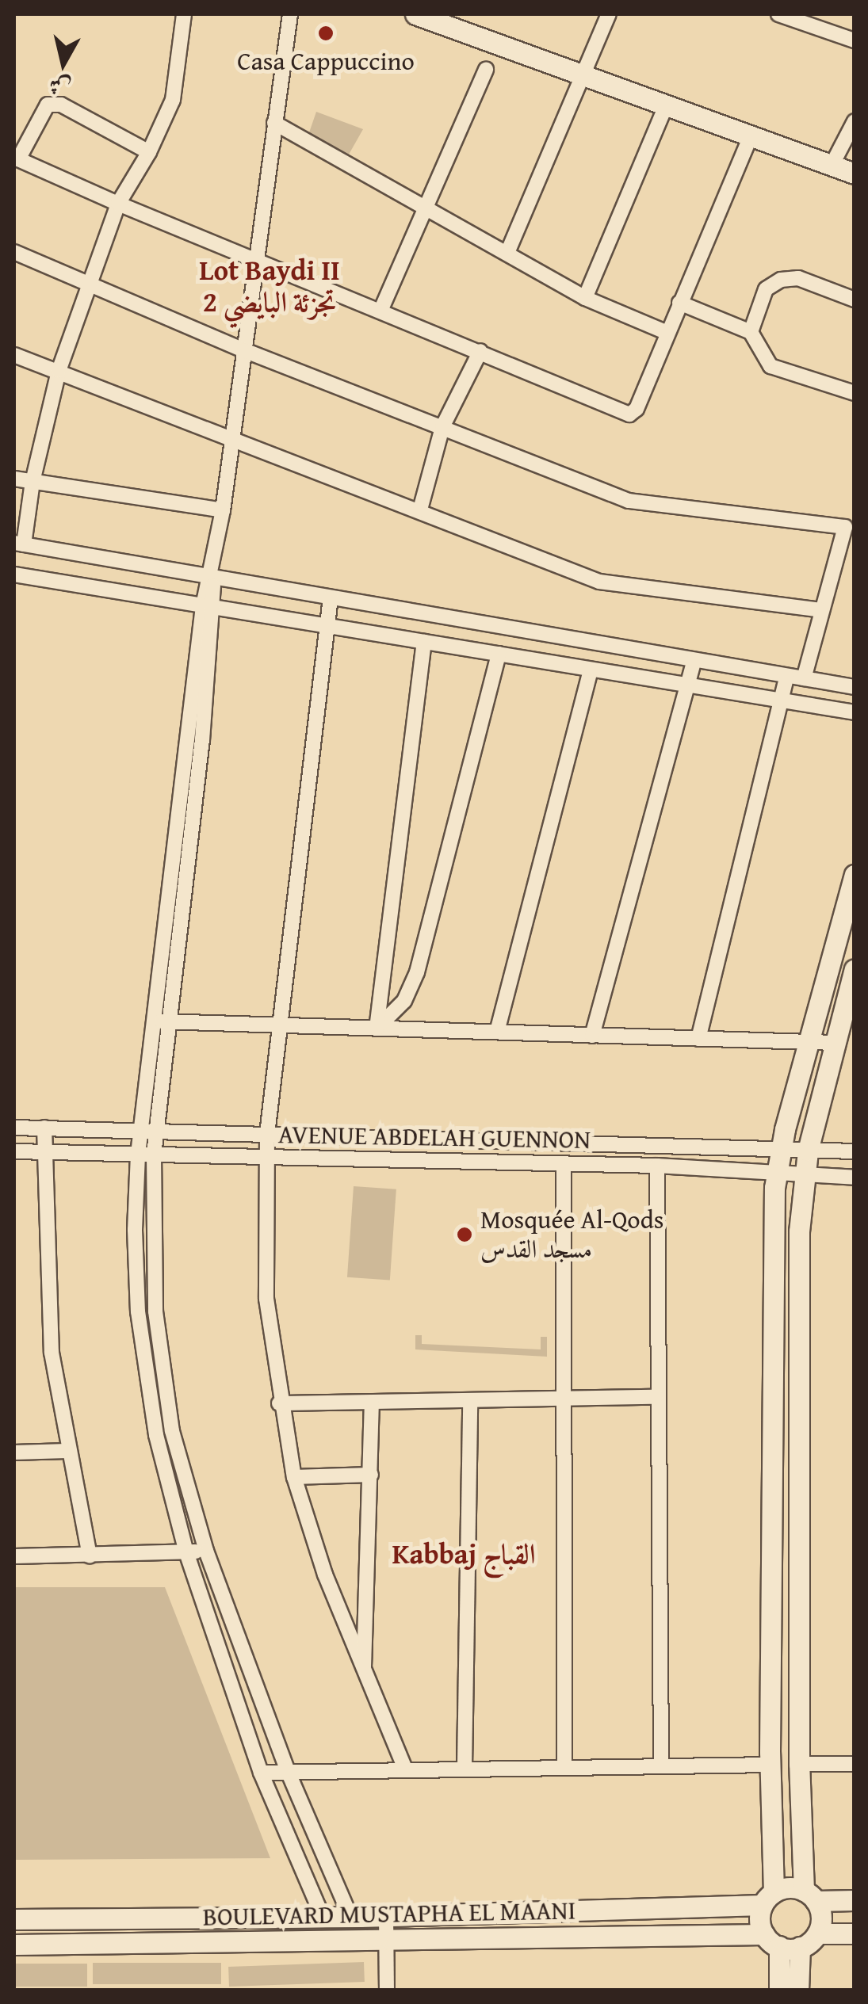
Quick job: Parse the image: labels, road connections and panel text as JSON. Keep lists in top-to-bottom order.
{
  "streets": {
    "main road": ["BOULEVARD MUSTAPHA EL MAANI"],
    "street": ["AVENUE ABDELAH GUENNON"]
  },
  "districts": ["Lot Baydi II تجزئة البايضي 2", "Kabbaj القباج"],
  "places": ["Casa Cappuccino", "Mosquée Al-Qods مسجد القدس"],
  "north": "bottom"
}
